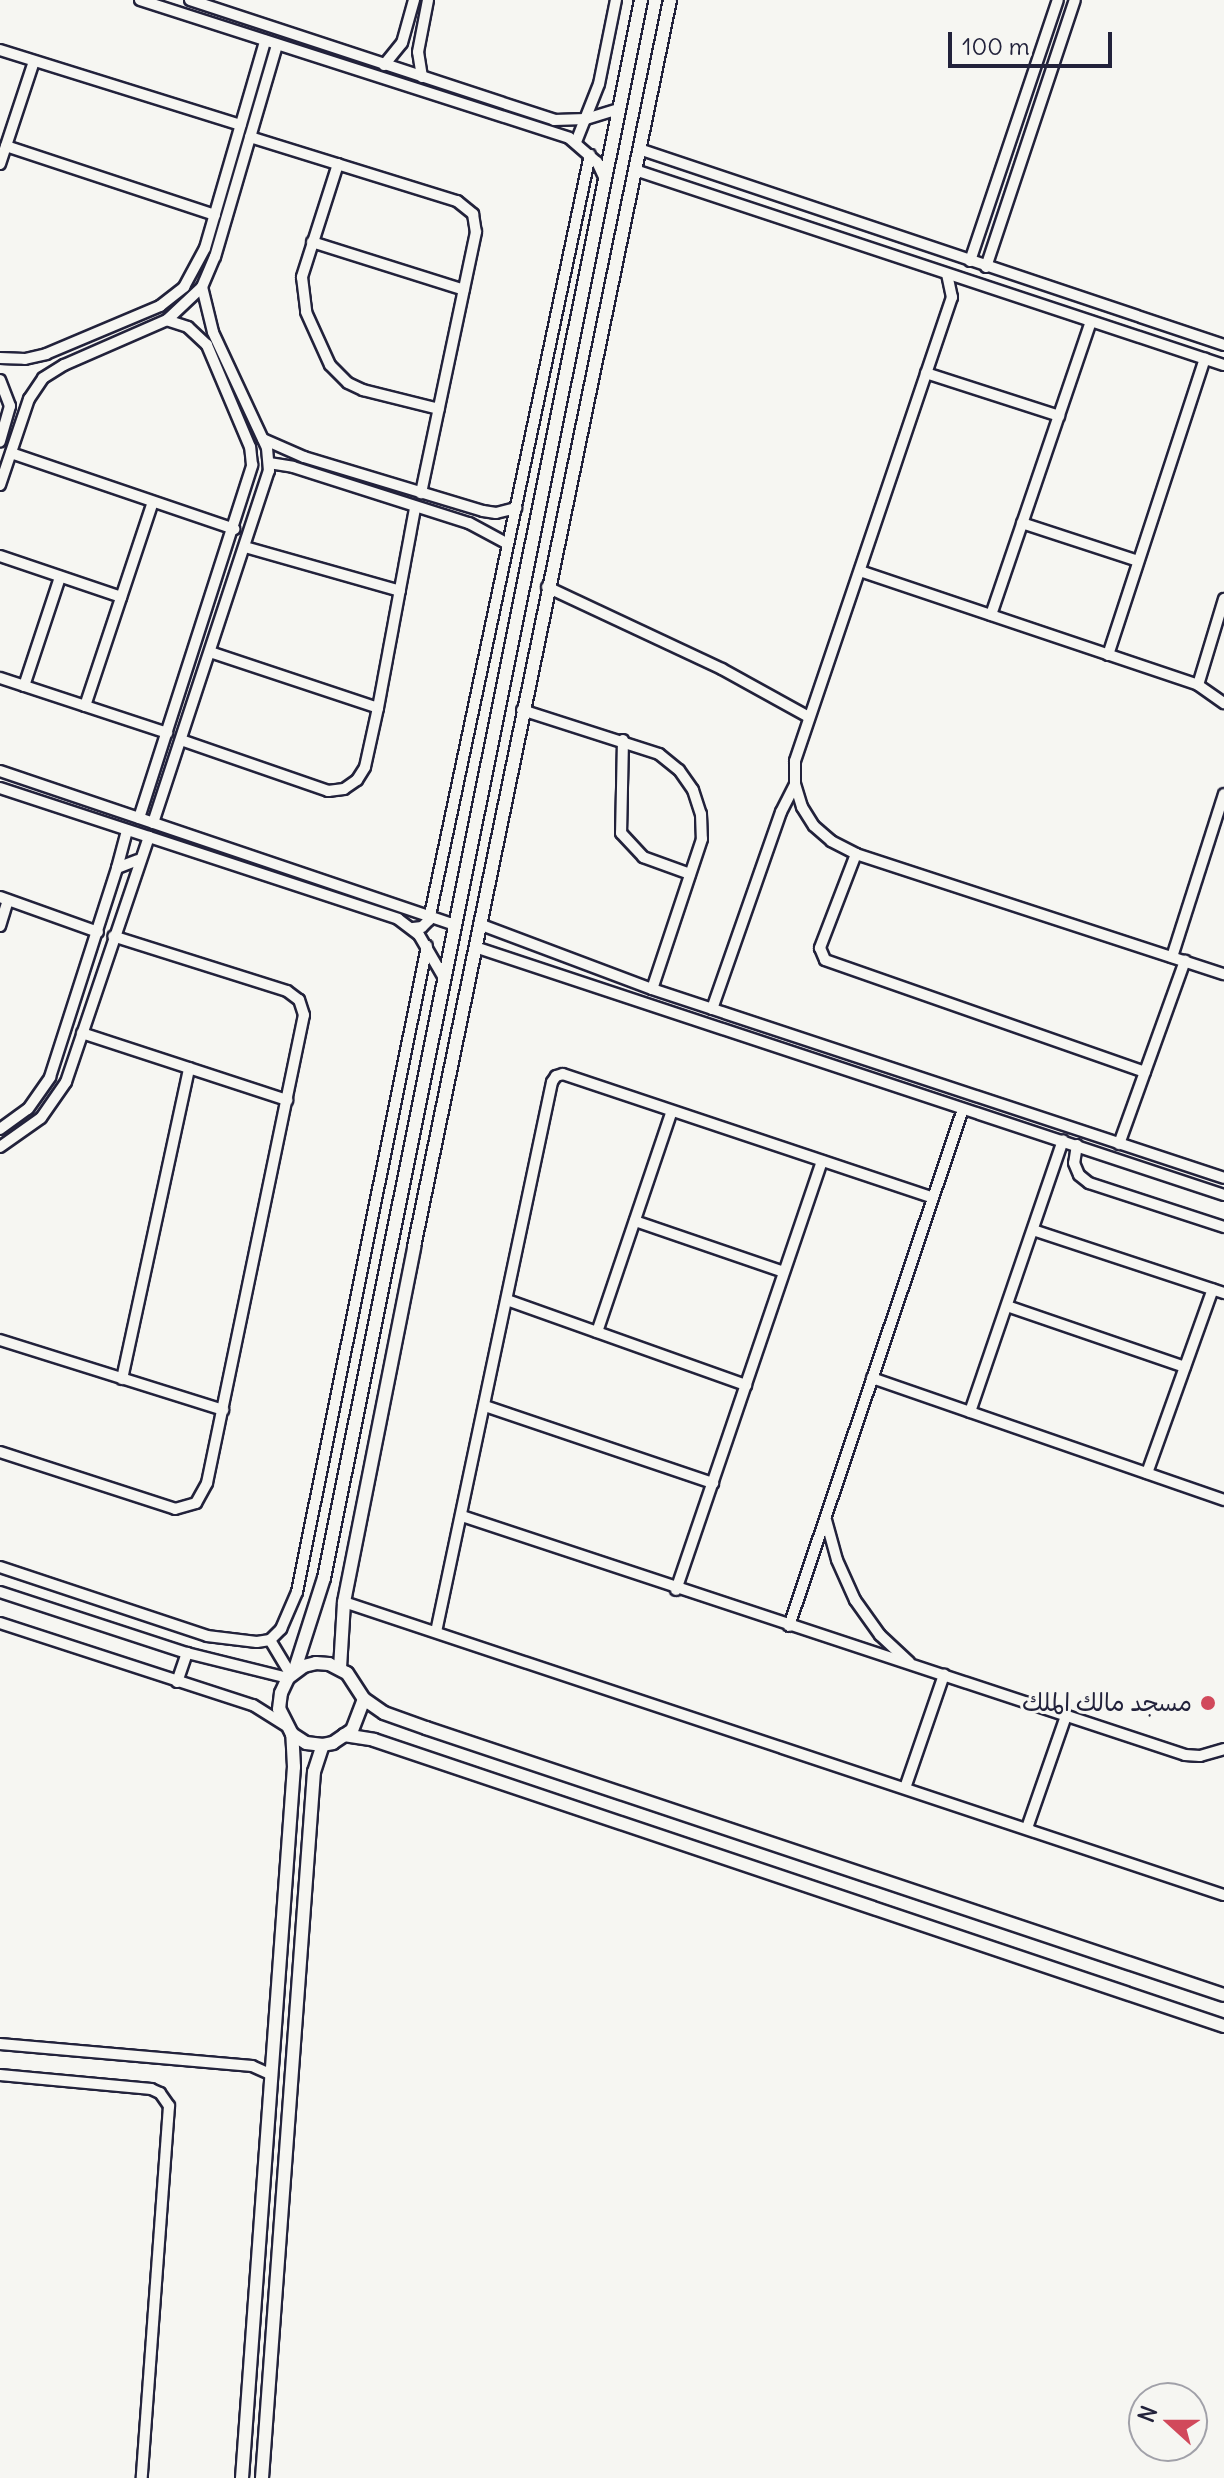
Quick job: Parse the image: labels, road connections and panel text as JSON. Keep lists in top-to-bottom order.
{
  "places": ["مسجد مالك الملك"],
  "scale_bar": "100 m",
  "north": "left"
}
